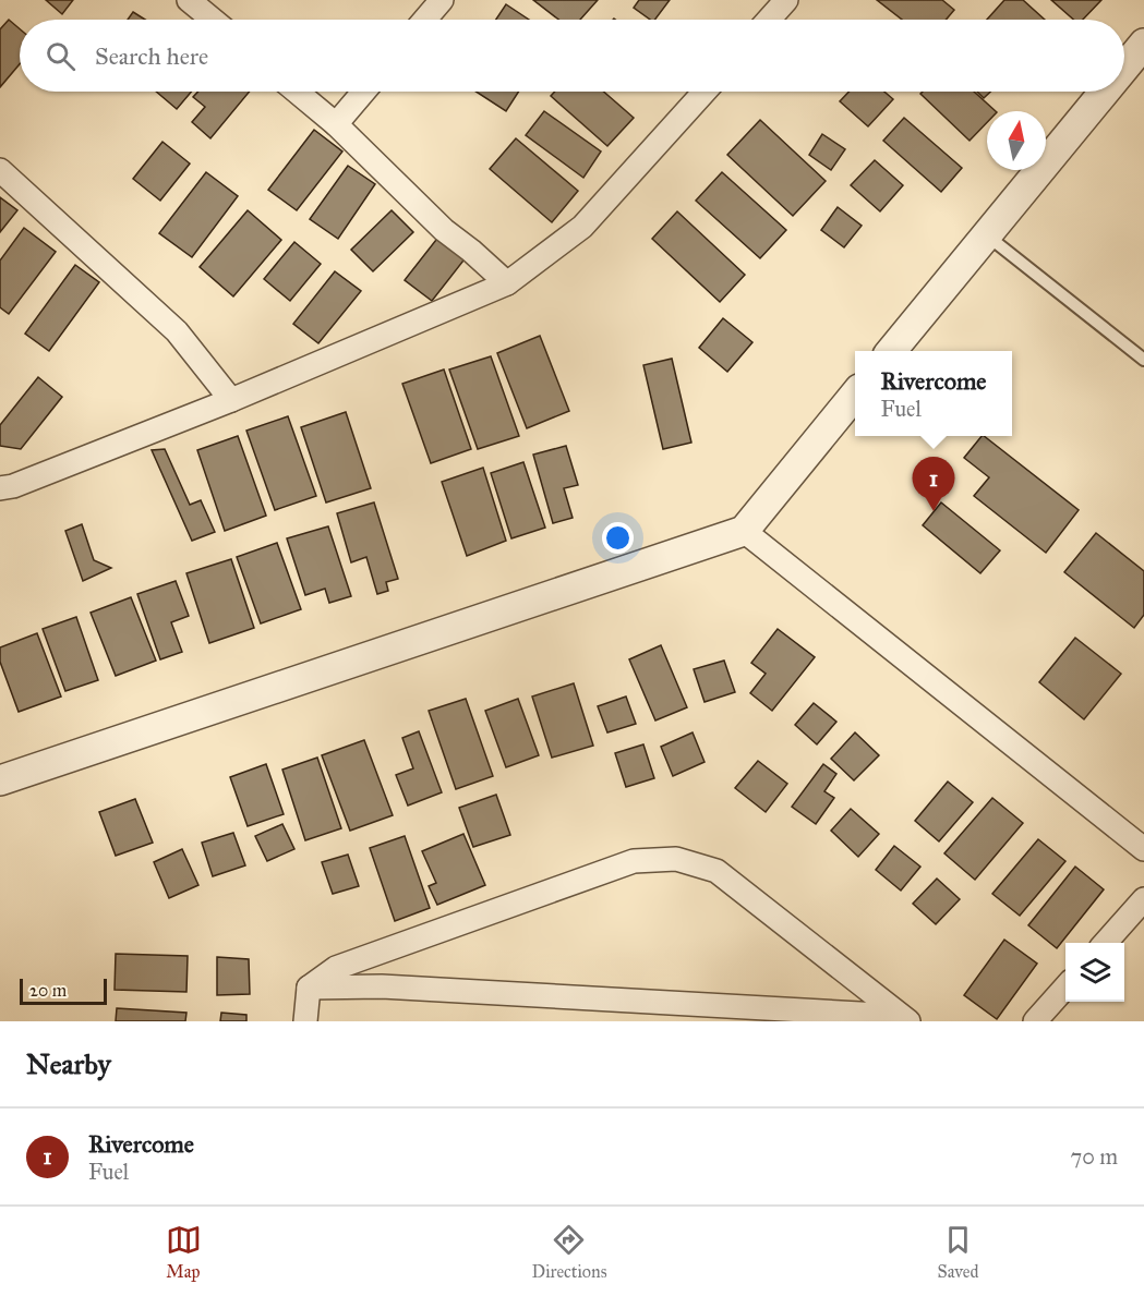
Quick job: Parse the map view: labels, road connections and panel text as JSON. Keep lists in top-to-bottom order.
{
  "scale_bar": "20 m",
  "north": "top",
  "page": {
    "search": "Search here",
    "popup": ["Rivercome", "Fuel"],
    "pins": "1",
    "scale": "20 m",
    "heading": "Nearby",
    "list": [
      {
        "mark": "1",
        "name": "Rivercome",
        "note": "Fuel",
        "value": "70 m"
      }
    ],
    "nav": ["Map", "Directions", "Saved"]
  }
}
